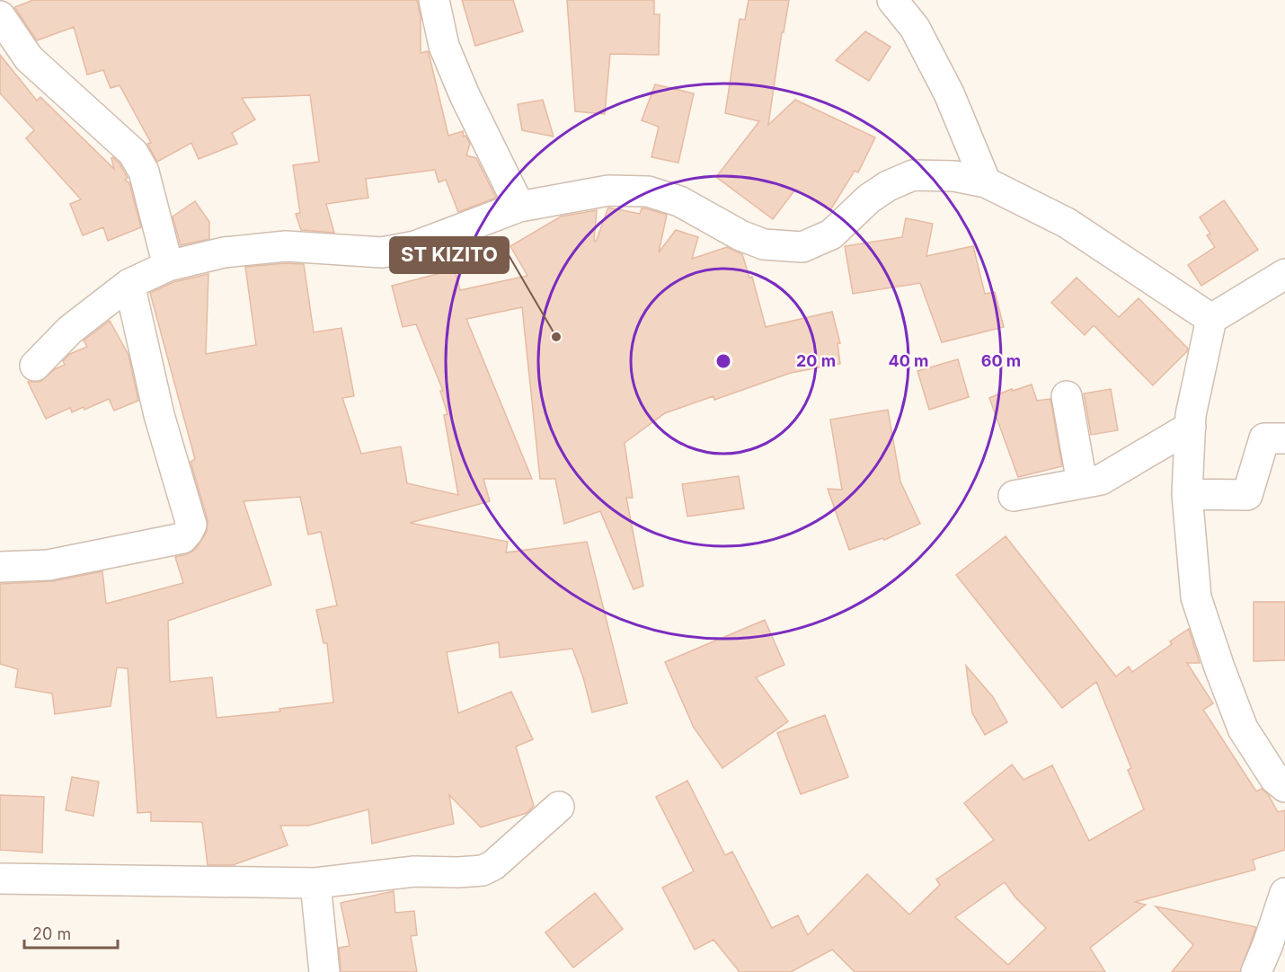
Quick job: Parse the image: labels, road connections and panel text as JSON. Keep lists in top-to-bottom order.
{
  "places": ["ST KIZITO"],
  "scale_bar": "20 m",
  "rings": ["20 m", "40 m", "60 m"]
}
